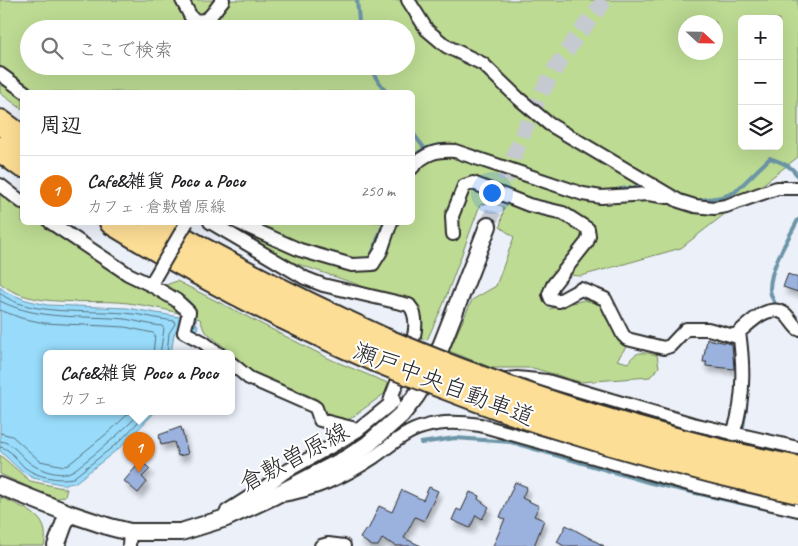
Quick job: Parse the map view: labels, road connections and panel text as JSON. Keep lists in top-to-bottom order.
{
  "streets": {
    "highway": ["瀬戸中央自動車道"],
    "street": ["倉敷曽原線"]
  },
  "north": "right",
  "page": {
    "map_buttons": ["+", "−"],
    "search": "ここで検索",
    "heading": "周辺",
    "list": [
      {
        "mark": "1",
        "name": "Cafe&雑貨 Poco a Poco",
        "note": "カフェ · 倉敷曽原線",
        "value": "250 m"
      }
    ],
    "popup": ["Cafe&雑貨 Poco a Poco", "カフェ"],
    "pins": "1"
  }
}
